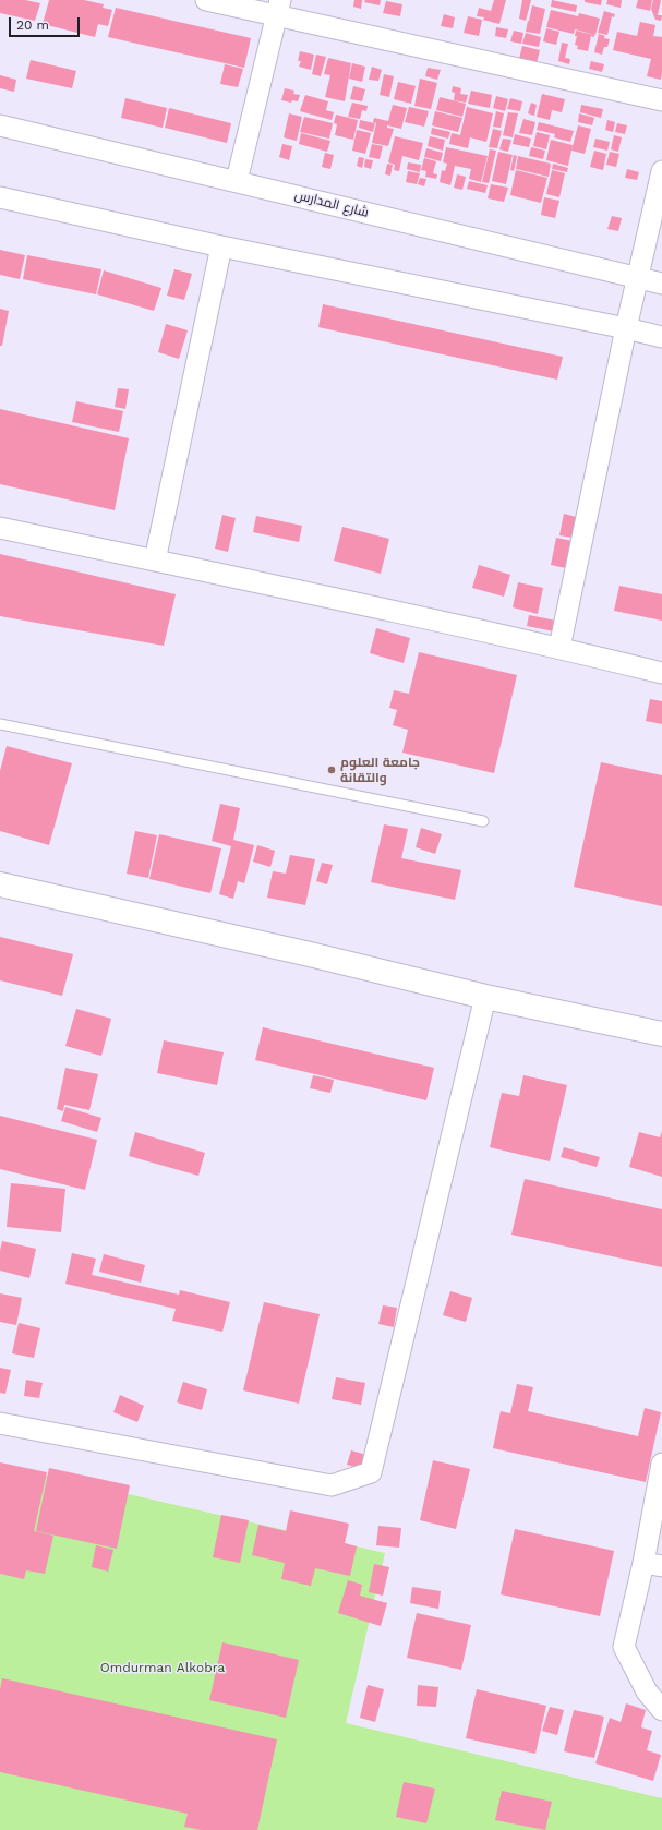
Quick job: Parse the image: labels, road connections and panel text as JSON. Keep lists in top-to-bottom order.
{
  "streets": {
    "street": ["شارع المدارس"]
  },
  "parks": ["Omdurman Alkobra"],
  "places": ["جامعة العلوم والتقانة"],
  "scale_bar": "20 m"
}
